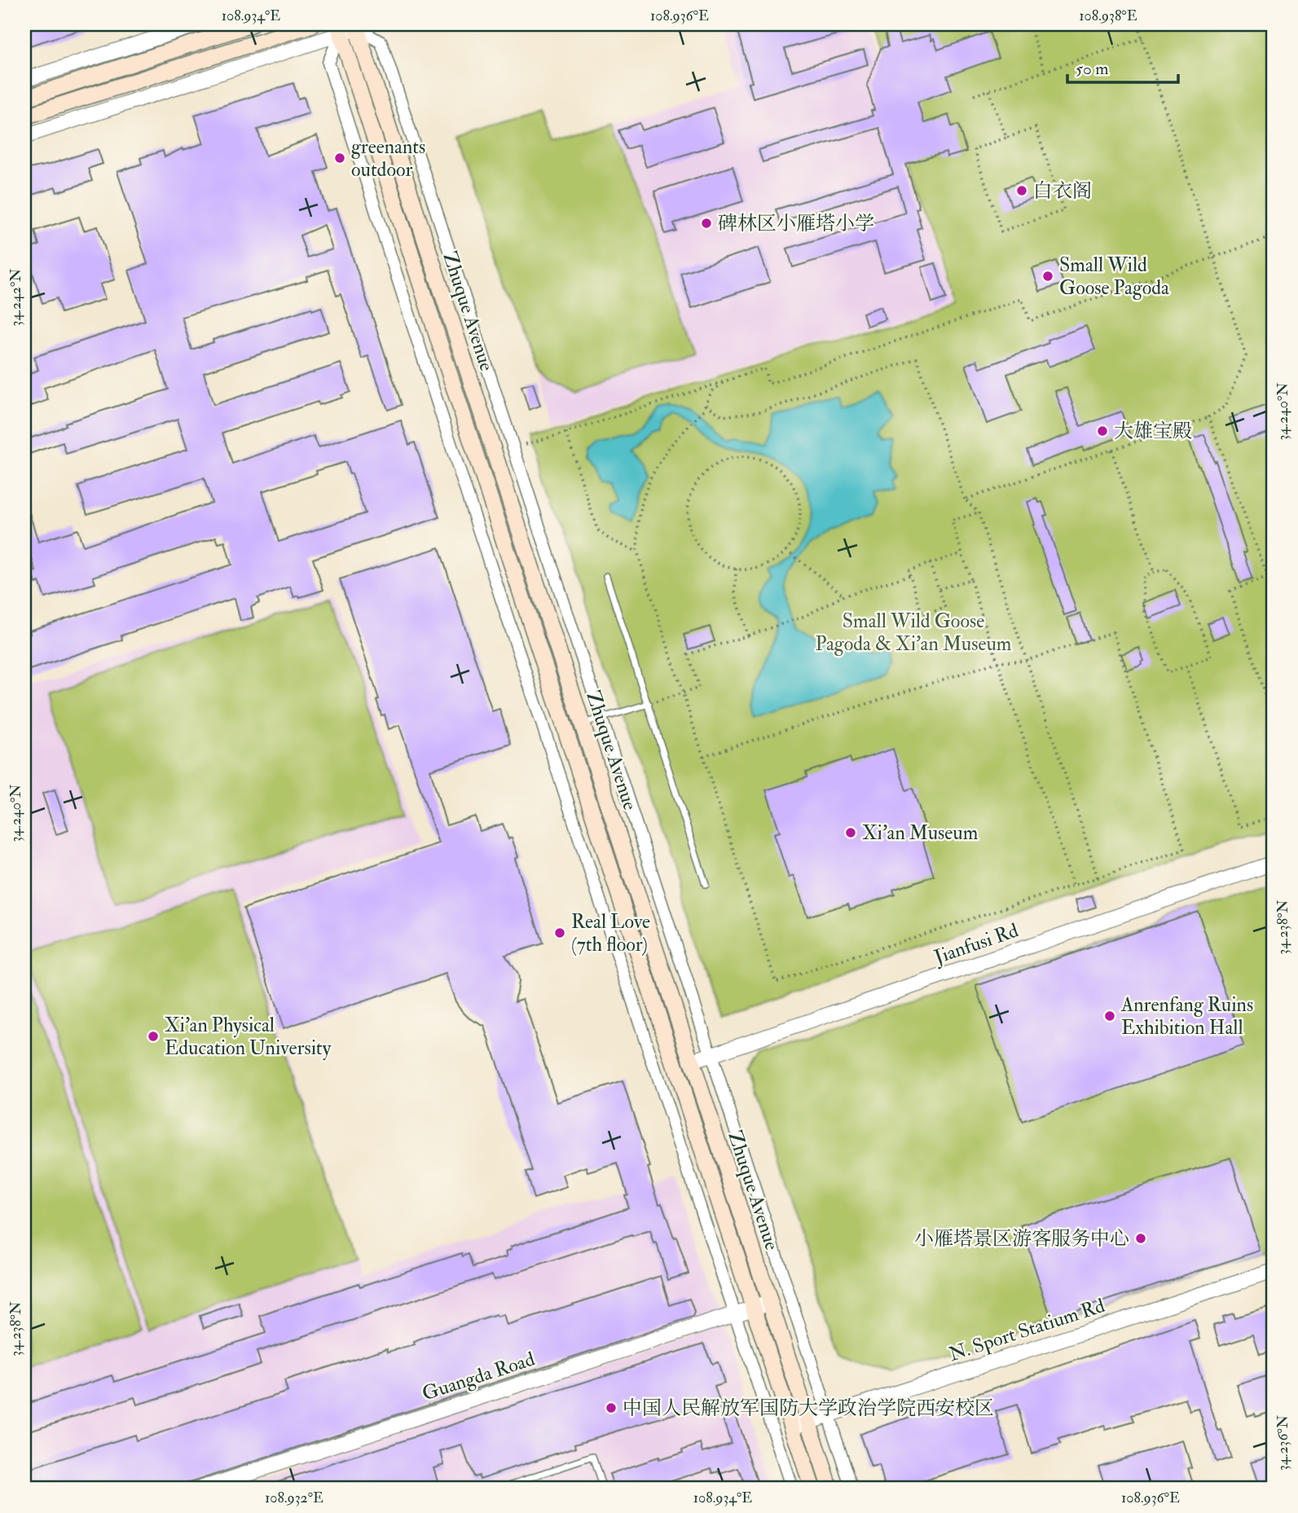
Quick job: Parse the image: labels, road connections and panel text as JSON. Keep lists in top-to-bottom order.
{
  "streets": {
    "main road": ["Zhuque Avenue"],
    "street": ["Jianfusi Rd", "N. Sport Statium Rd", "Guangda Road"]
  },
  "crossings": [
    ["Zhuque Avenue", "Jianfusi Rd"],
    ["Zhuque Avenue", "N. Sport Statium Rd"],
    ["Zhuque Avenue", "Guangda Road"]
  ],
  "parks": ["Small Wild Goose Pagoda & Xi'an Museum"],
  "places": [
    "greenants outdoor",
    "白衣阁",
    "碑林区小雁塔小学",
    "Small Wild Goose Pagoda",
    "大雄宝殿",
    "Xi'an Museum",
    "Real Love (7th floor)",
    "Anrenfang Ruins Exhibition Hall",
    "Xi'an Physical Education University",
    "小雁塔景区游客服务中心",
    "中国人民解放军国防大学政治学院西安校区"
  ],
  "scale_bar": "50 m",
  "coordinates": [
    "108.934°E",
    "108.936°E",
    "108.938°E",
    "34.242°N",
    "34.240°N",
    "34.238°N",
    "34.236°N",
    "108.932°E"
  ]
}
